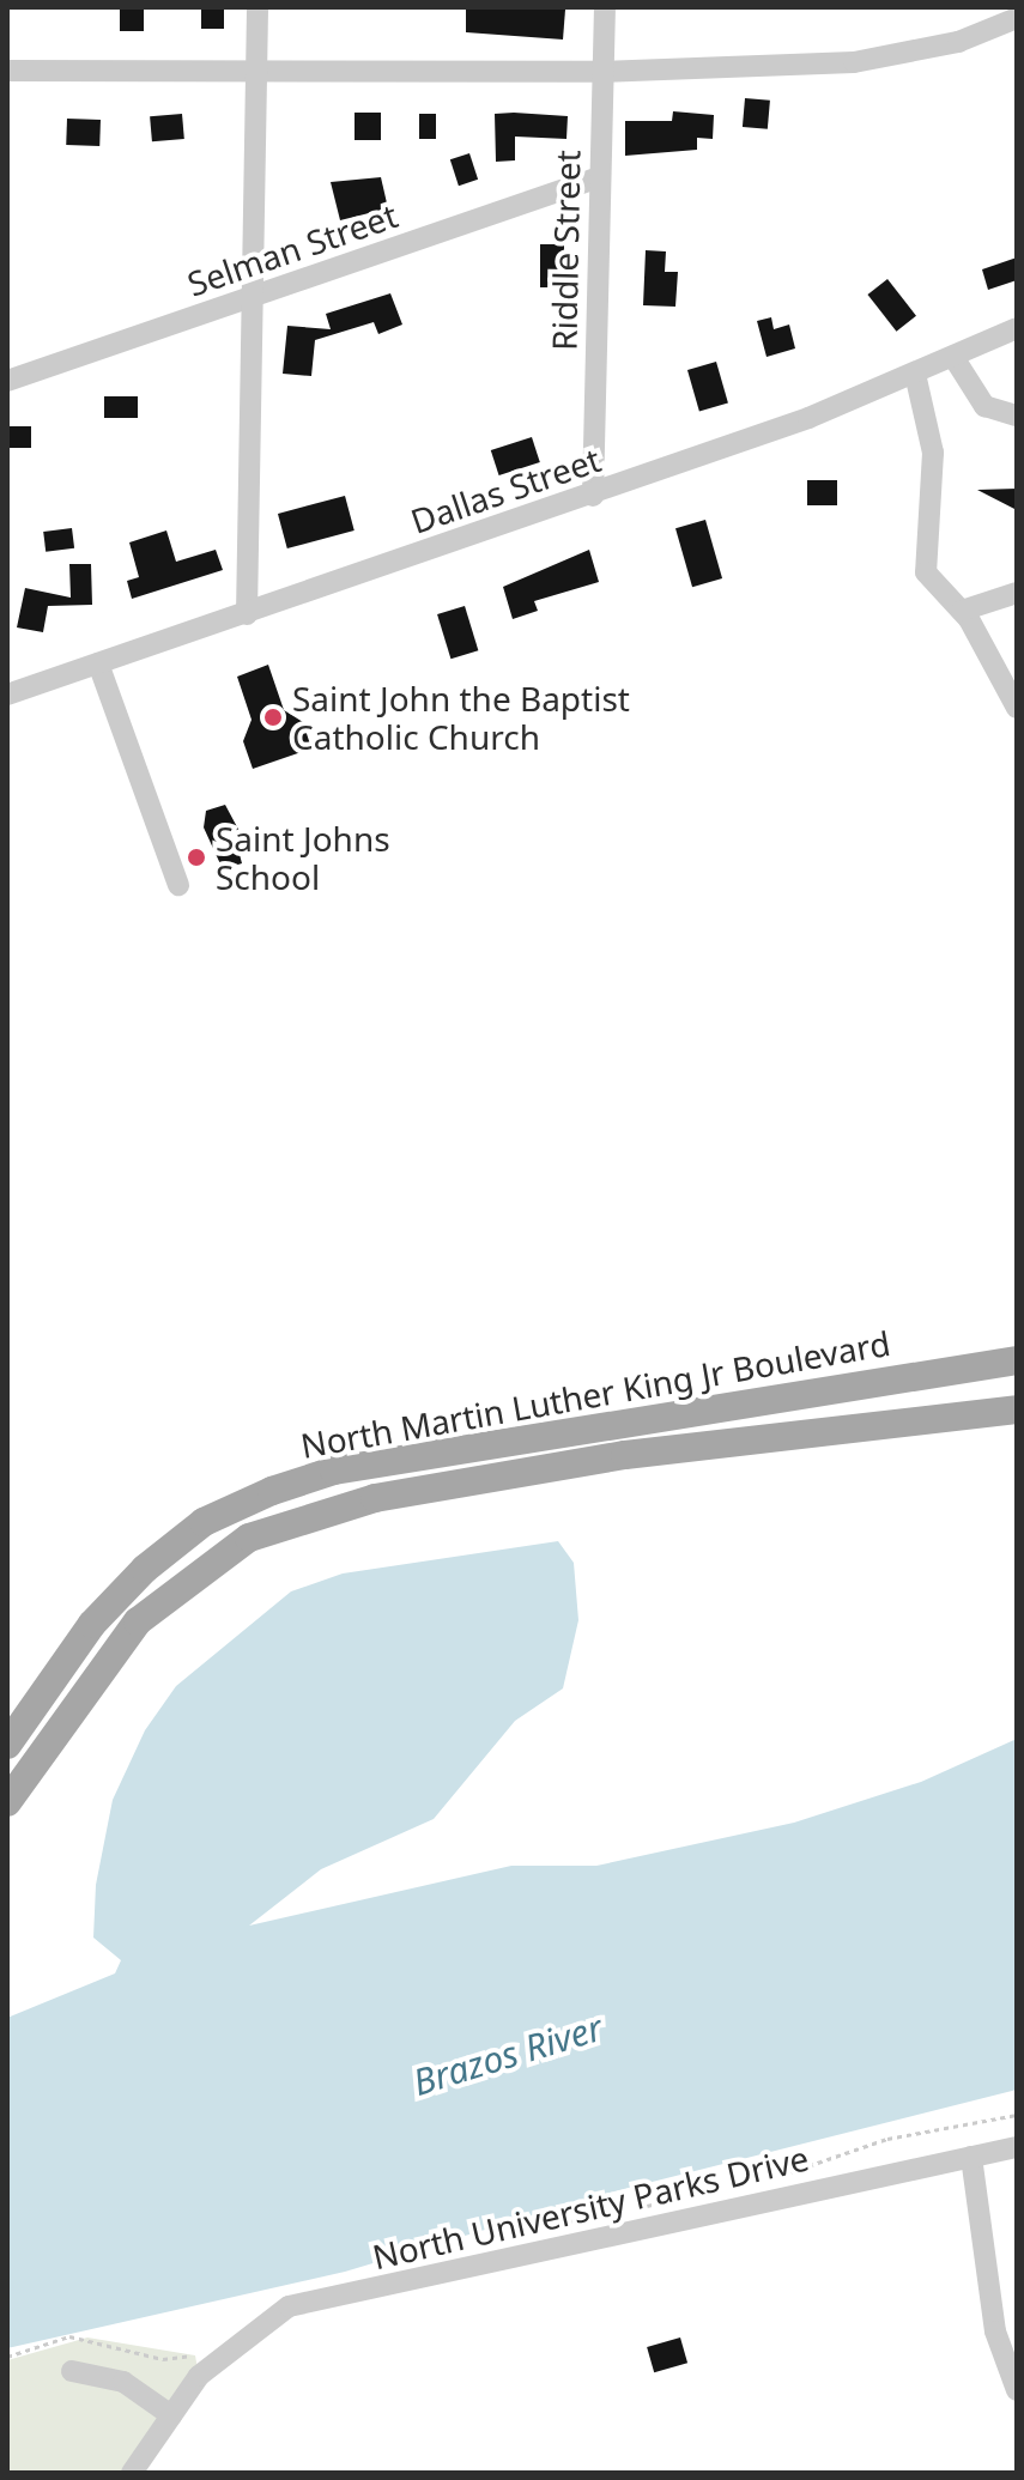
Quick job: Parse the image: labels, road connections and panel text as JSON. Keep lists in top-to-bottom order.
{
  "streets": {
    "main road": ["North Martin Luther King Jr Boulevard"],
    "street": [
      "Selman Street",
      "Riddle Street",
      "Dallas Street",
      "North University Parks Drive"
    ]
  },
  "crossings": [
    ["Selman Street", "Riddle Street"],
    ["Riddle Street", "Dallas Street"]
  ],
  "water": ["Brazos River"],
  "places": ["Saint John the Baptist Catholic Church", "Saint Johns School"]
}
